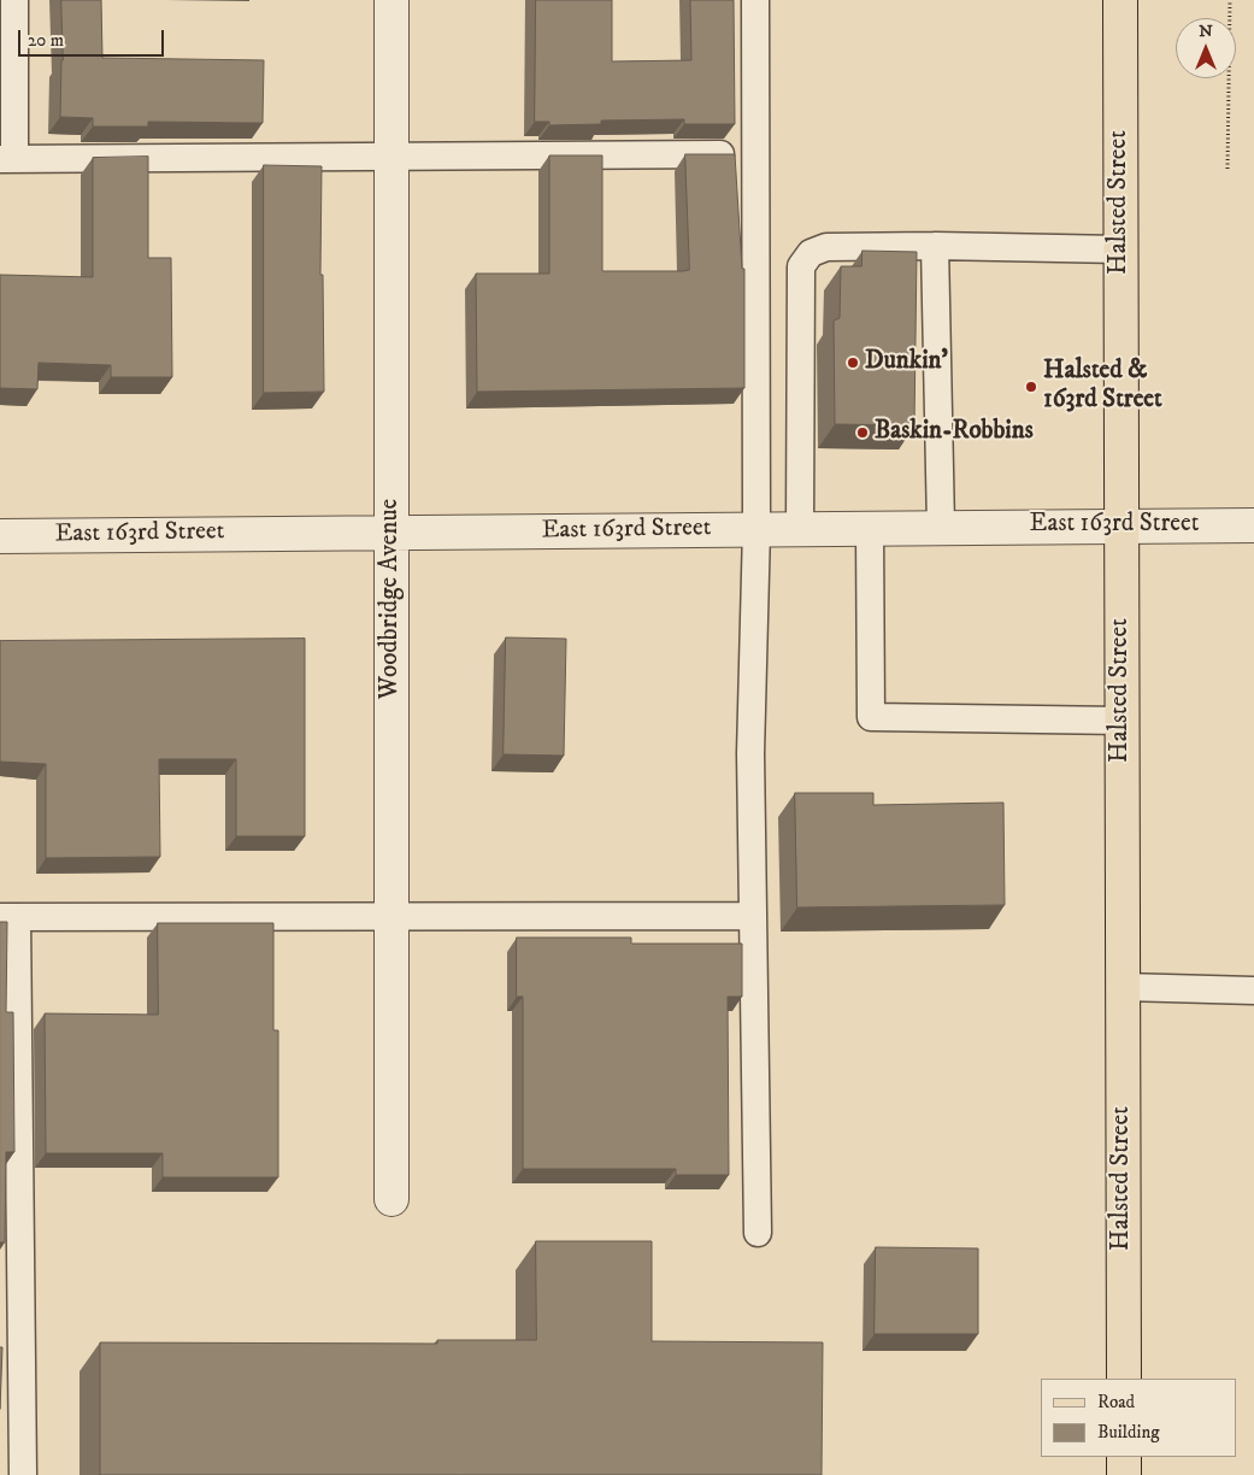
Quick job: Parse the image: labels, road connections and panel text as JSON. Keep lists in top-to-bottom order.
{
  "streets": {
    "main road": ["Halsted Street"],
    "street": ["East 163rd Street", "Woodbridge Avenue"]
  },
  "crossings": [
    ["Halsted Street", "East 163rd Street"],
    ["East 163rd Street", "Woodbridge Avenue"]
  ],
  "places": ["Dunkin'", "Halsted & 163rd Street", "Baskin-Robbins"],
  "legend": ["Road", "Building"],
  "scale_bar": "20 m",
  "north": "top"
}
